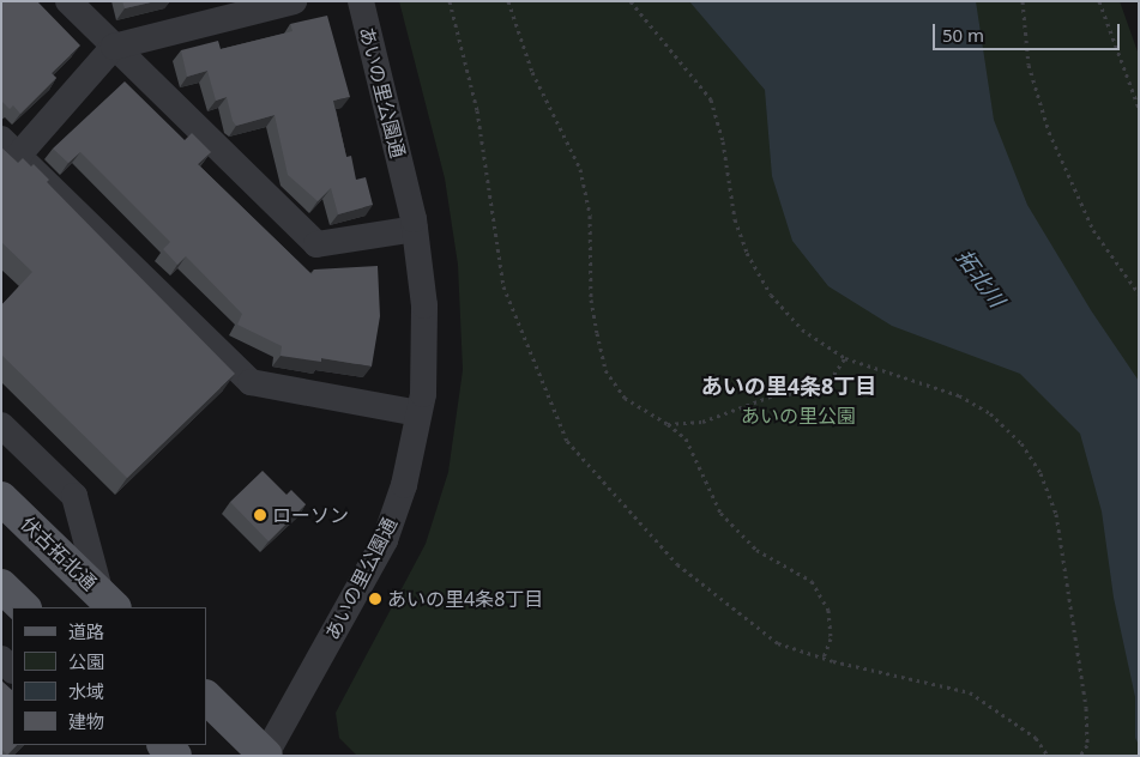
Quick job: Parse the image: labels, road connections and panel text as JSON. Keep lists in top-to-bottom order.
{
  "streets": {
    "main road": ["伏古拓北通"],
    "street": ["あいの里公園通"]
  },
  "districts": ["あいの里4条8丁目"],
  "water": ["拓北川"],
  "parks": ["あいの里公園"],
  "places": ["ローソン", "あいの里4条8丁目"],
  "legend": [
    "道路",
    "公園",
    "水域",
    "建物"
  ],
  "scale_bar": "50 m"
}
